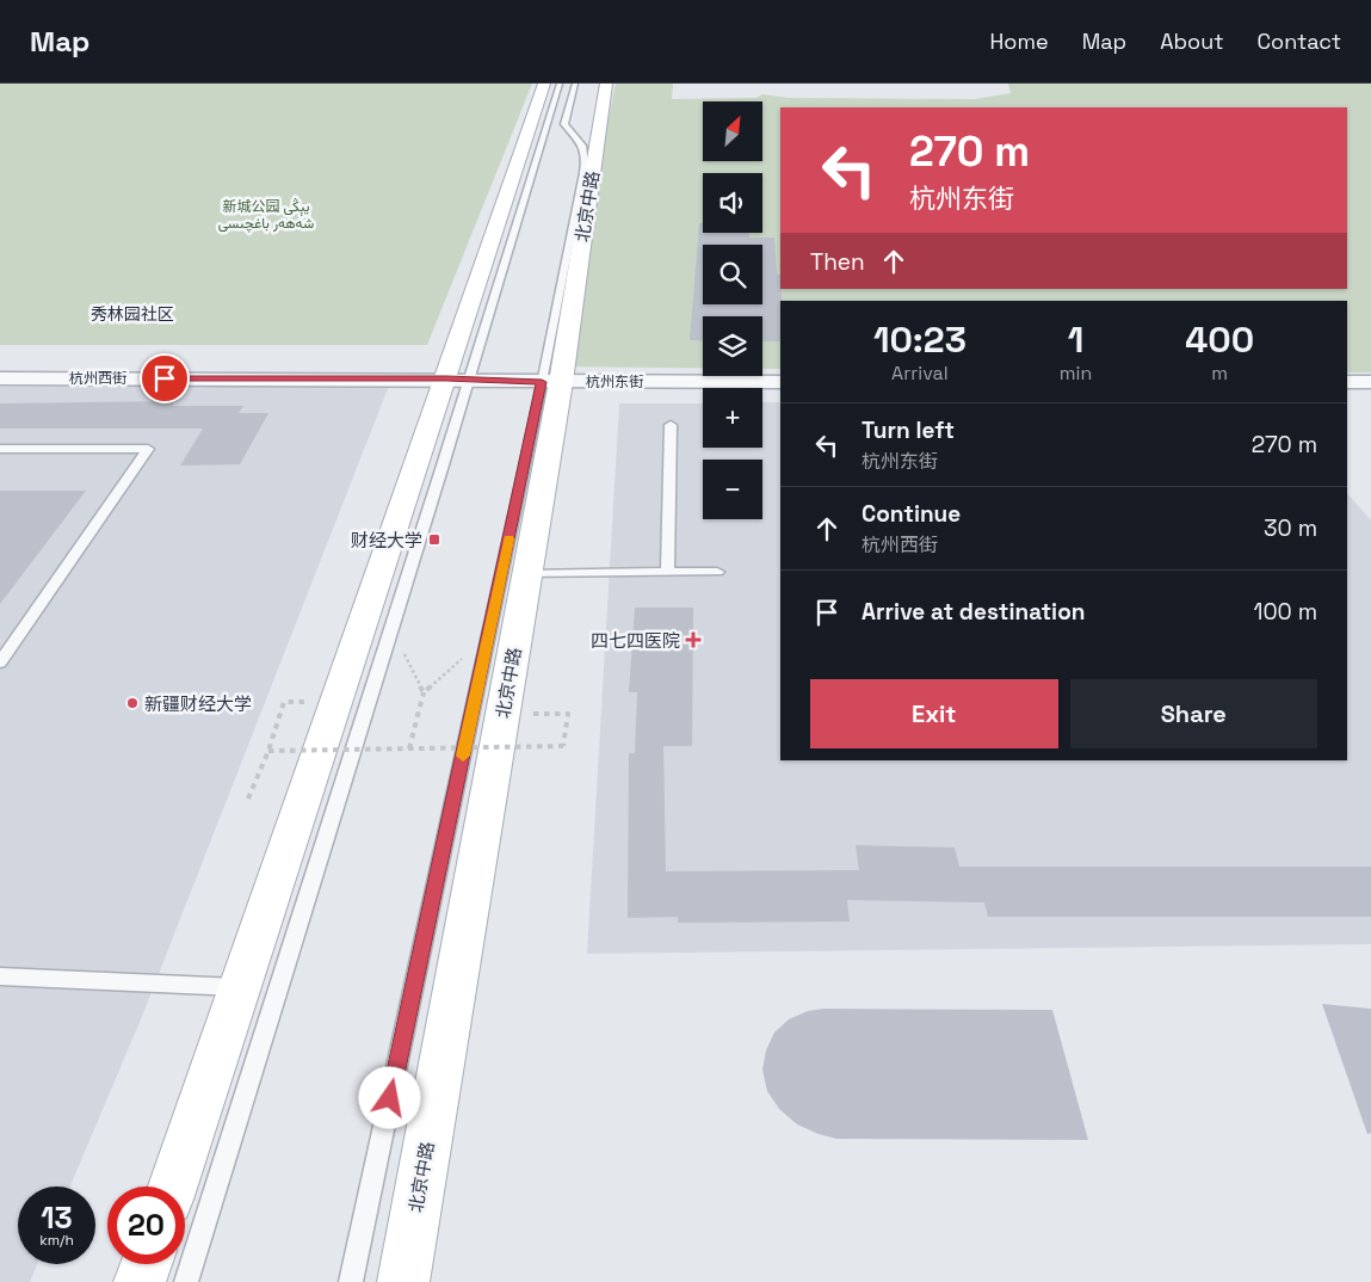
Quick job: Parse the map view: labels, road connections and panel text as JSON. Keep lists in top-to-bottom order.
{
  "streets": {
    "main road": ["北京中路"],
    "street": ["杭州西街", "杭州东街"]
  },
  "crossings": [
    ["北京中路", "杭州东街"],
    ["杭州西街", "杭州东街"]
  ],
  "districts": ["秀林园社区"],
  "parks": ["新城公园 يېڭى شەھەر باغچىسى"],
  "places": {
    "transit": ["财经大学"],
    "health": ["四七四医院"],
    "other": ["新疆财经大学"]
  },
  "north": "top right",
  "page": {
    "header": "Map",
    "nav": [
      "Home",
      "Map",
      "About",
      "Contact"
    ],
    "map_buttons": ["+", "−"],
    "turn": ["270 m", "杭州东街"],
    "then": "Then",
    "eta": [
      "10:23",
      "Arrival",
      "1",
      "min",
      "400",
      "m"
    ],
    "list": [
      {
        "name": "Turn left",
        "note": "杭州东街",
        "value": "270 m"
      },
      {
        "name": "Continue",
        "note": "杭州西街",
        "value": "30 m"
      },
      {
        "name": "Arrive at destination",
        "value": "100 m"
      }
    ],
    "buttons": ["Exit", "Share"],
    "speed": "13 km/h",
    "limit": "20"
  }
}
